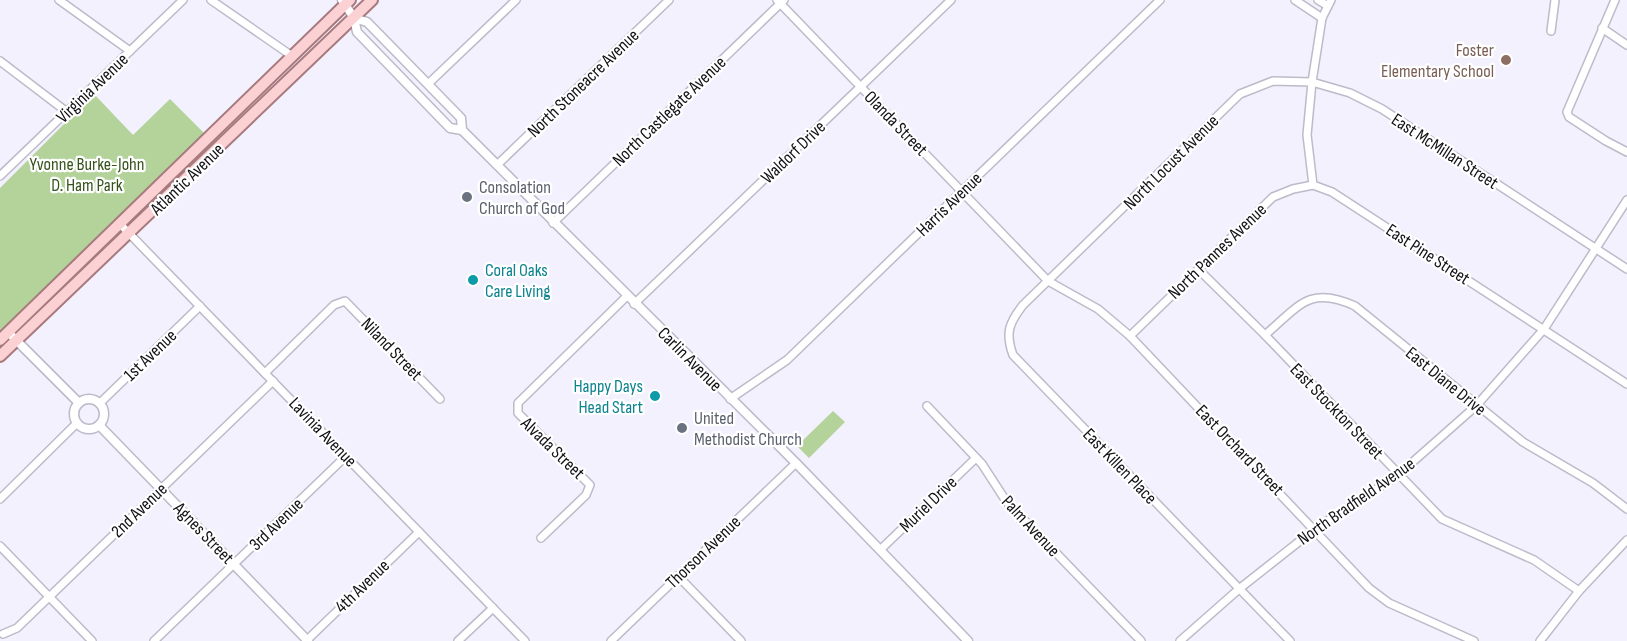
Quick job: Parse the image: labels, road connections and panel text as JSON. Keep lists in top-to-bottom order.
{
  "streets": {
    "main road": ["Atlantic Avenue"],
    "street": [
      "North Stoneacre Avenue",
      "Virginia Avenue",
      "North Castlegate Avenue",
      "Olanda Street",
      "East McMillan Street",
      "Waldorf Drive",
      "North Locust Avenue",
      "Harris Avenue",
      "North Pannes Avenue",
      "East Pine Street",
      "Niland Street",
      "1st Avenue",
      "Carlin Avenue",
      "East Diane Drive",
      "East Stockton Street",
      "Lavinia Avenue",
      "Alvada Street",
      "East Orchard Street",
      "East Killen Place",
      "North Bradfield Avenue",
      "Muriel Drive",
      "2nd Avenue",
      "3rd Avenue",
      "Palm Avenue",
      "Agnes Street",
      "Thorson Avenue",
      "4th Avenue"
    ]
  },
  "crossings": [
    ["North Stoneacre Avenue", "Carlin Avenue"],
    ["North Castlegate Avenue", "Olanda Street"],
    ["North Castlegate Avenue", "Carlin Avenue"],
    ["Olanda Street", "Waldorf Drive"],
    ["Olanda Street", "Harris Avenue"],
    ["Olanda Street", "East Orchard Street"],
    ["East McMillan Street", "North Locust Avenue"],
    ["East McMillan Street", "North Bradfield Avenue"],
    ["Waldorf Drive", "Carlin Avenue"],
    ["North Locust Avenue", "East Orchard Street"],
    ["North Locust Avenue", "East Killen Place"],
    ["Atlantic Avenue", "Carlin Avenue"],
    ["Atlantic Avenue", "Lavinia Avenue"],
    ["Harris Avenue", "Carlin Avenue"],
    ["North Pannes Avenue", "East Pine Street"],
    ["North Pannes Avenue", "East Stockton Street"],
    ["North Pannes Avenue", "East Orchard Street"],
    ["East Pine Street", "North Bradfield Avenue"],
    ["Niland Street", "Lavinia Avenue"],
    ["1st Avenue", "Lavinia Avenue"],
    ["1st Avenue", "Agnes Street"],
    ["Carlin Avenue", "Alvada Street"],
    ["Carlin Avenue", "Muriel Drive"],
    ["Carlin Avenue", "Thorson Avenue"],
    ["East Diane Drive", "East Stockton Street"],
    ["East Diane Drive", "North Bradfield Avenue"],
    ["East Stockton Street", "North Bradfield Avenue"],
    ["Lavinia Avenue", "2nd Avenue"],
    ["Lavinia Avenue", "3rd Avenue"],
    ["Lavinia Avenue", "4th Avenue"],
    ["East Orchard Street", "East Killen Place"],
    ["East Orchard Street", "North Bradfield Avenue"],
    ["East Killen Place", "North Bradfield Avenue"],
    ["Muriel Drive", "Palm Avenue"],
    ["2nd Avenue", "Agnes Street"],
    ["3rd Avenue", "Agnes Street"],
    ["Agnes Street", "4th Avenue"]
  ],
  "parks": ["Yvonne Burke-John D. Ham Park"],
  "places": [
    "Foster Elementary School",
    "Consolation Church of God",
    "Coral Oaks Care Living",
    "Happy Days Head Start",
    "United Methodist Church"
  ]
}
